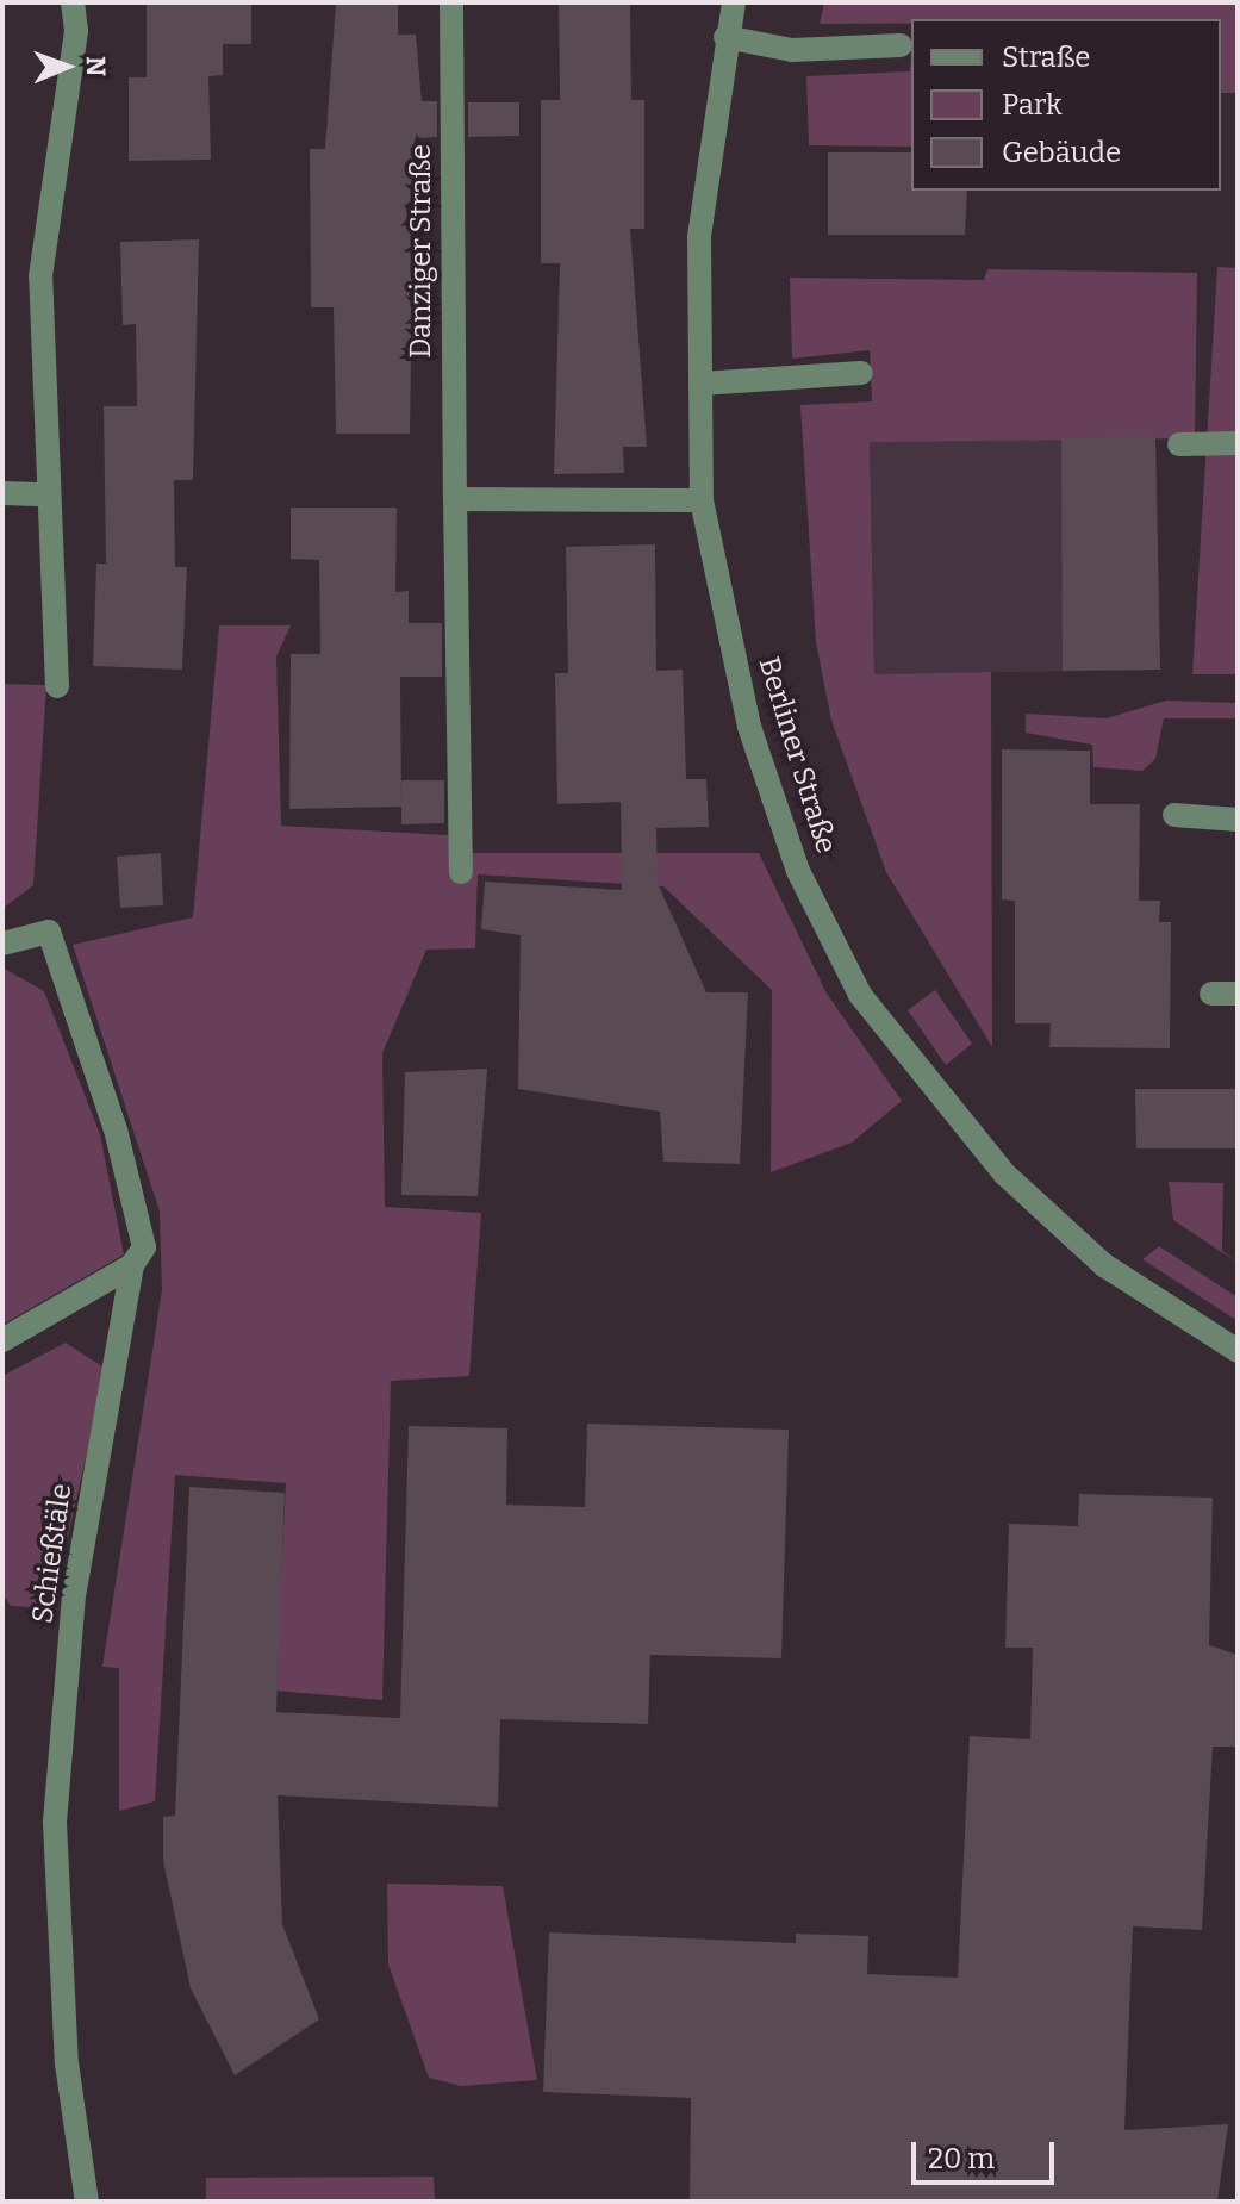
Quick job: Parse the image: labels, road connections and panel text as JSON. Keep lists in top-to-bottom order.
{
  "streets": {
    "street": ["Danziger Straße", "Berliner Straße", "Schießtäle"]
  },
  "legend": ["Straße", "Park", "Gebäude"],
  "scale_bar": "20 m",
  "north": "right"
}
